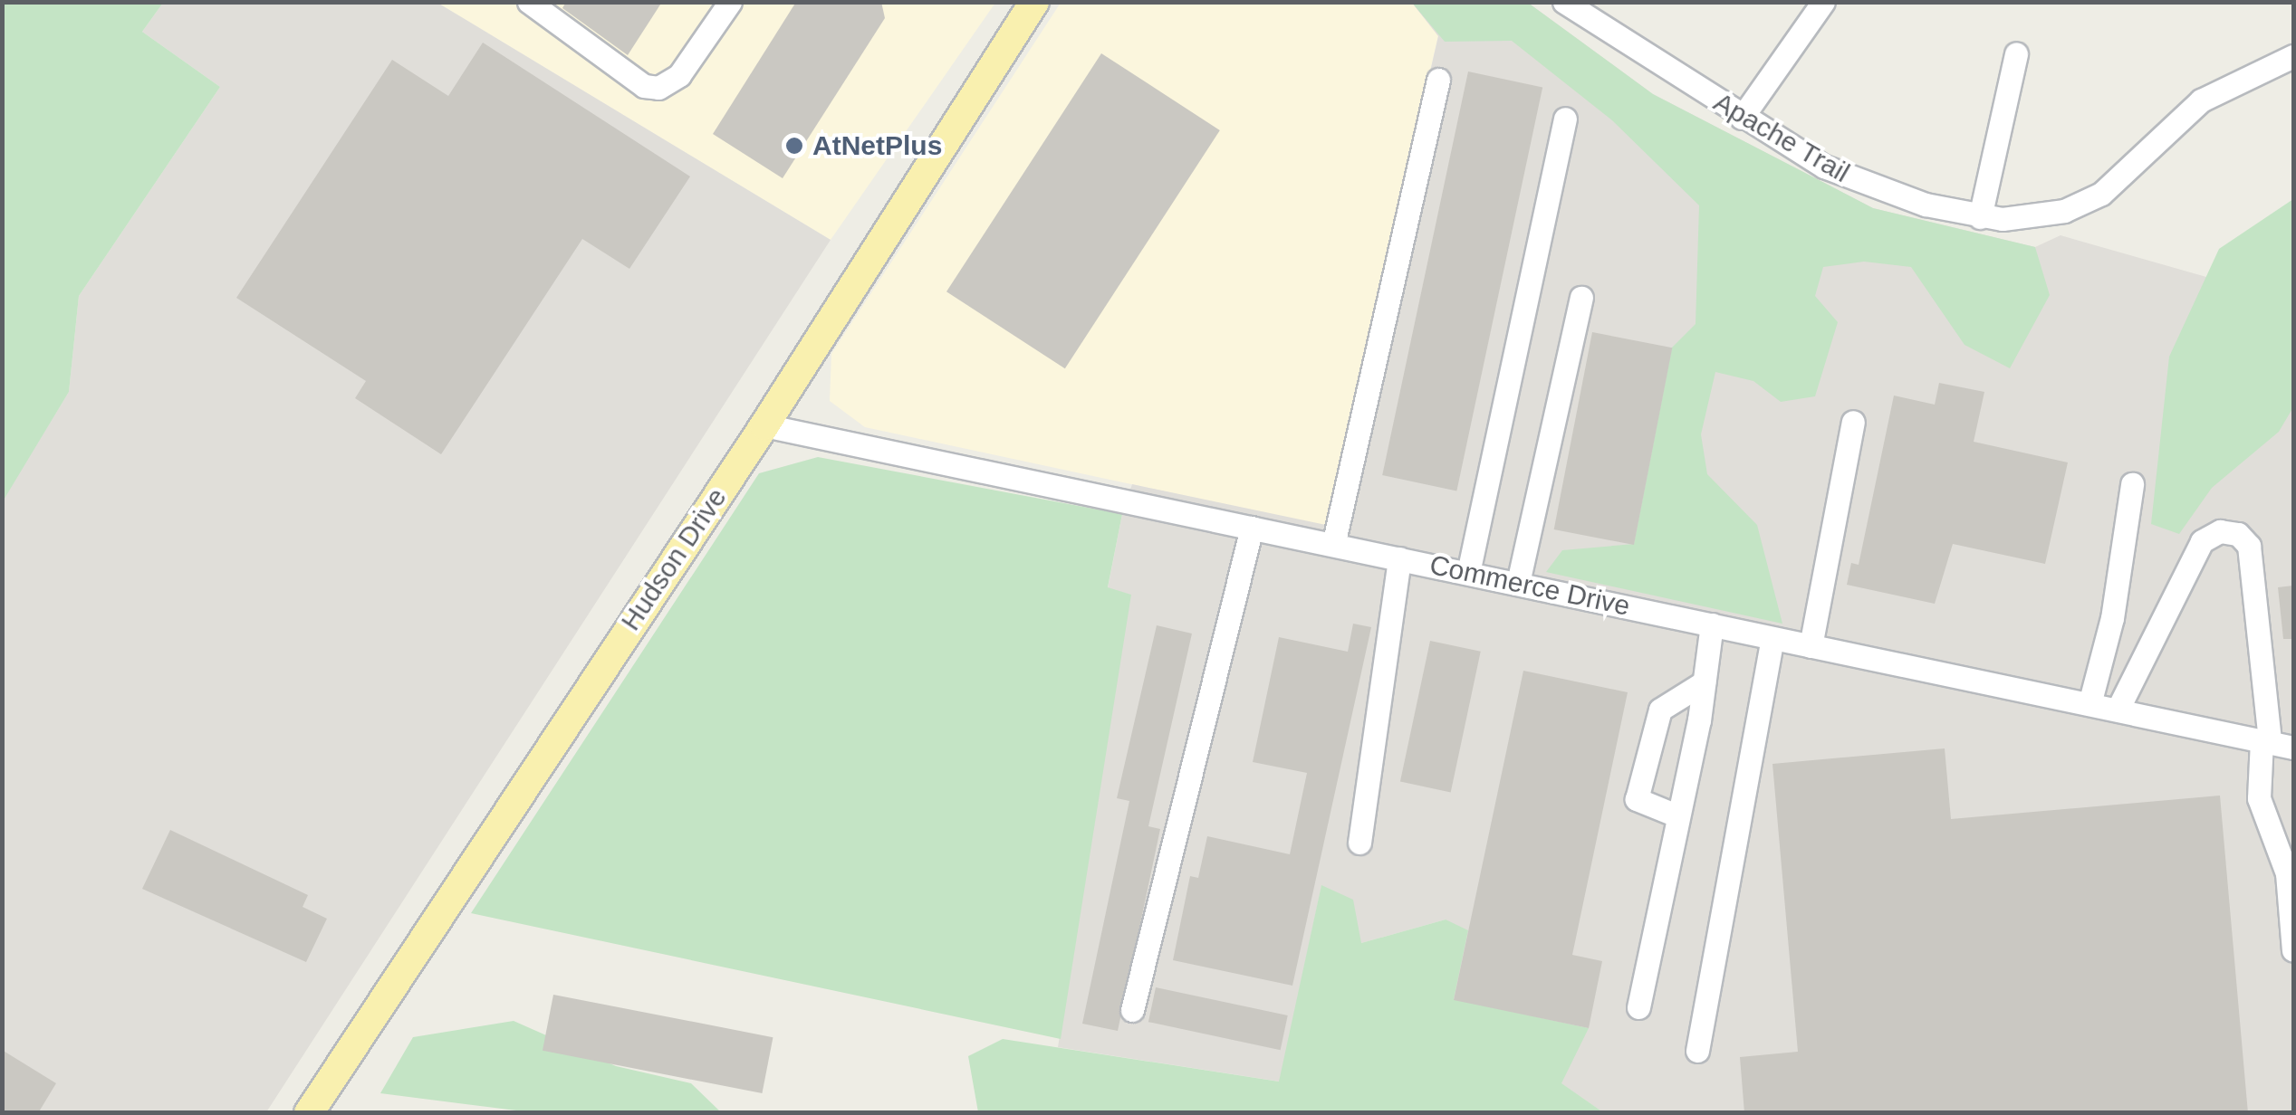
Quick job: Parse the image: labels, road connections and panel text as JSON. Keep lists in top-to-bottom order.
{
  "streets": {
    "main road": ["Hudson Drive"],
    "street": ["Apache Trail", "Commerce Drive"]
  },
  "crossings": [
    ["Hudson Drive", "Commerce Drive"]
  ],
  "places": ["AtNetPlus"]
}
